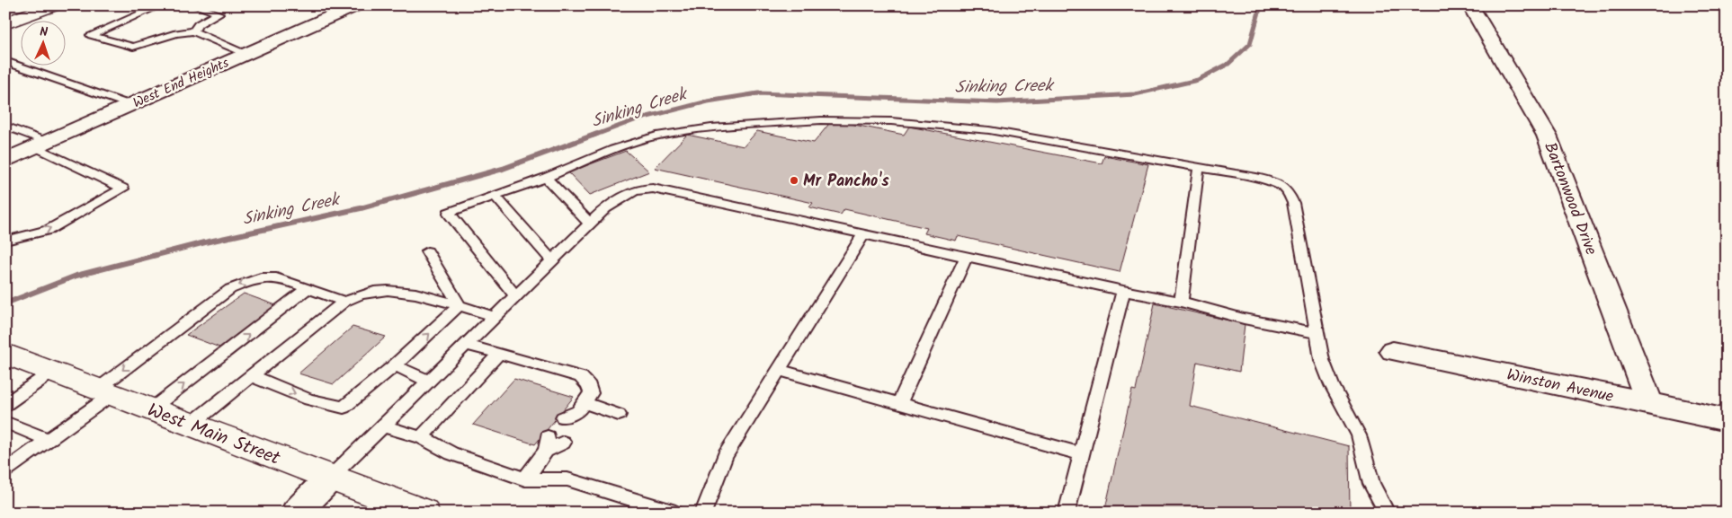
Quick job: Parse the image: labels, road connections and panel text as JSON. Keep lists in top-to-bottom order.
{
  "streets": {
    "main road": ["West Main Street"],
    "street": ["West End Heights", "Bartonwood Drive", "Winston Avenue"]
  },
  "crossings": [
    ["Bartonwood Drive", "Winston Avenue"]
  ],
  "water": ["Sinking Creek"],
  "places": ["Mr Pancho's"],
  "north": "top"
}
